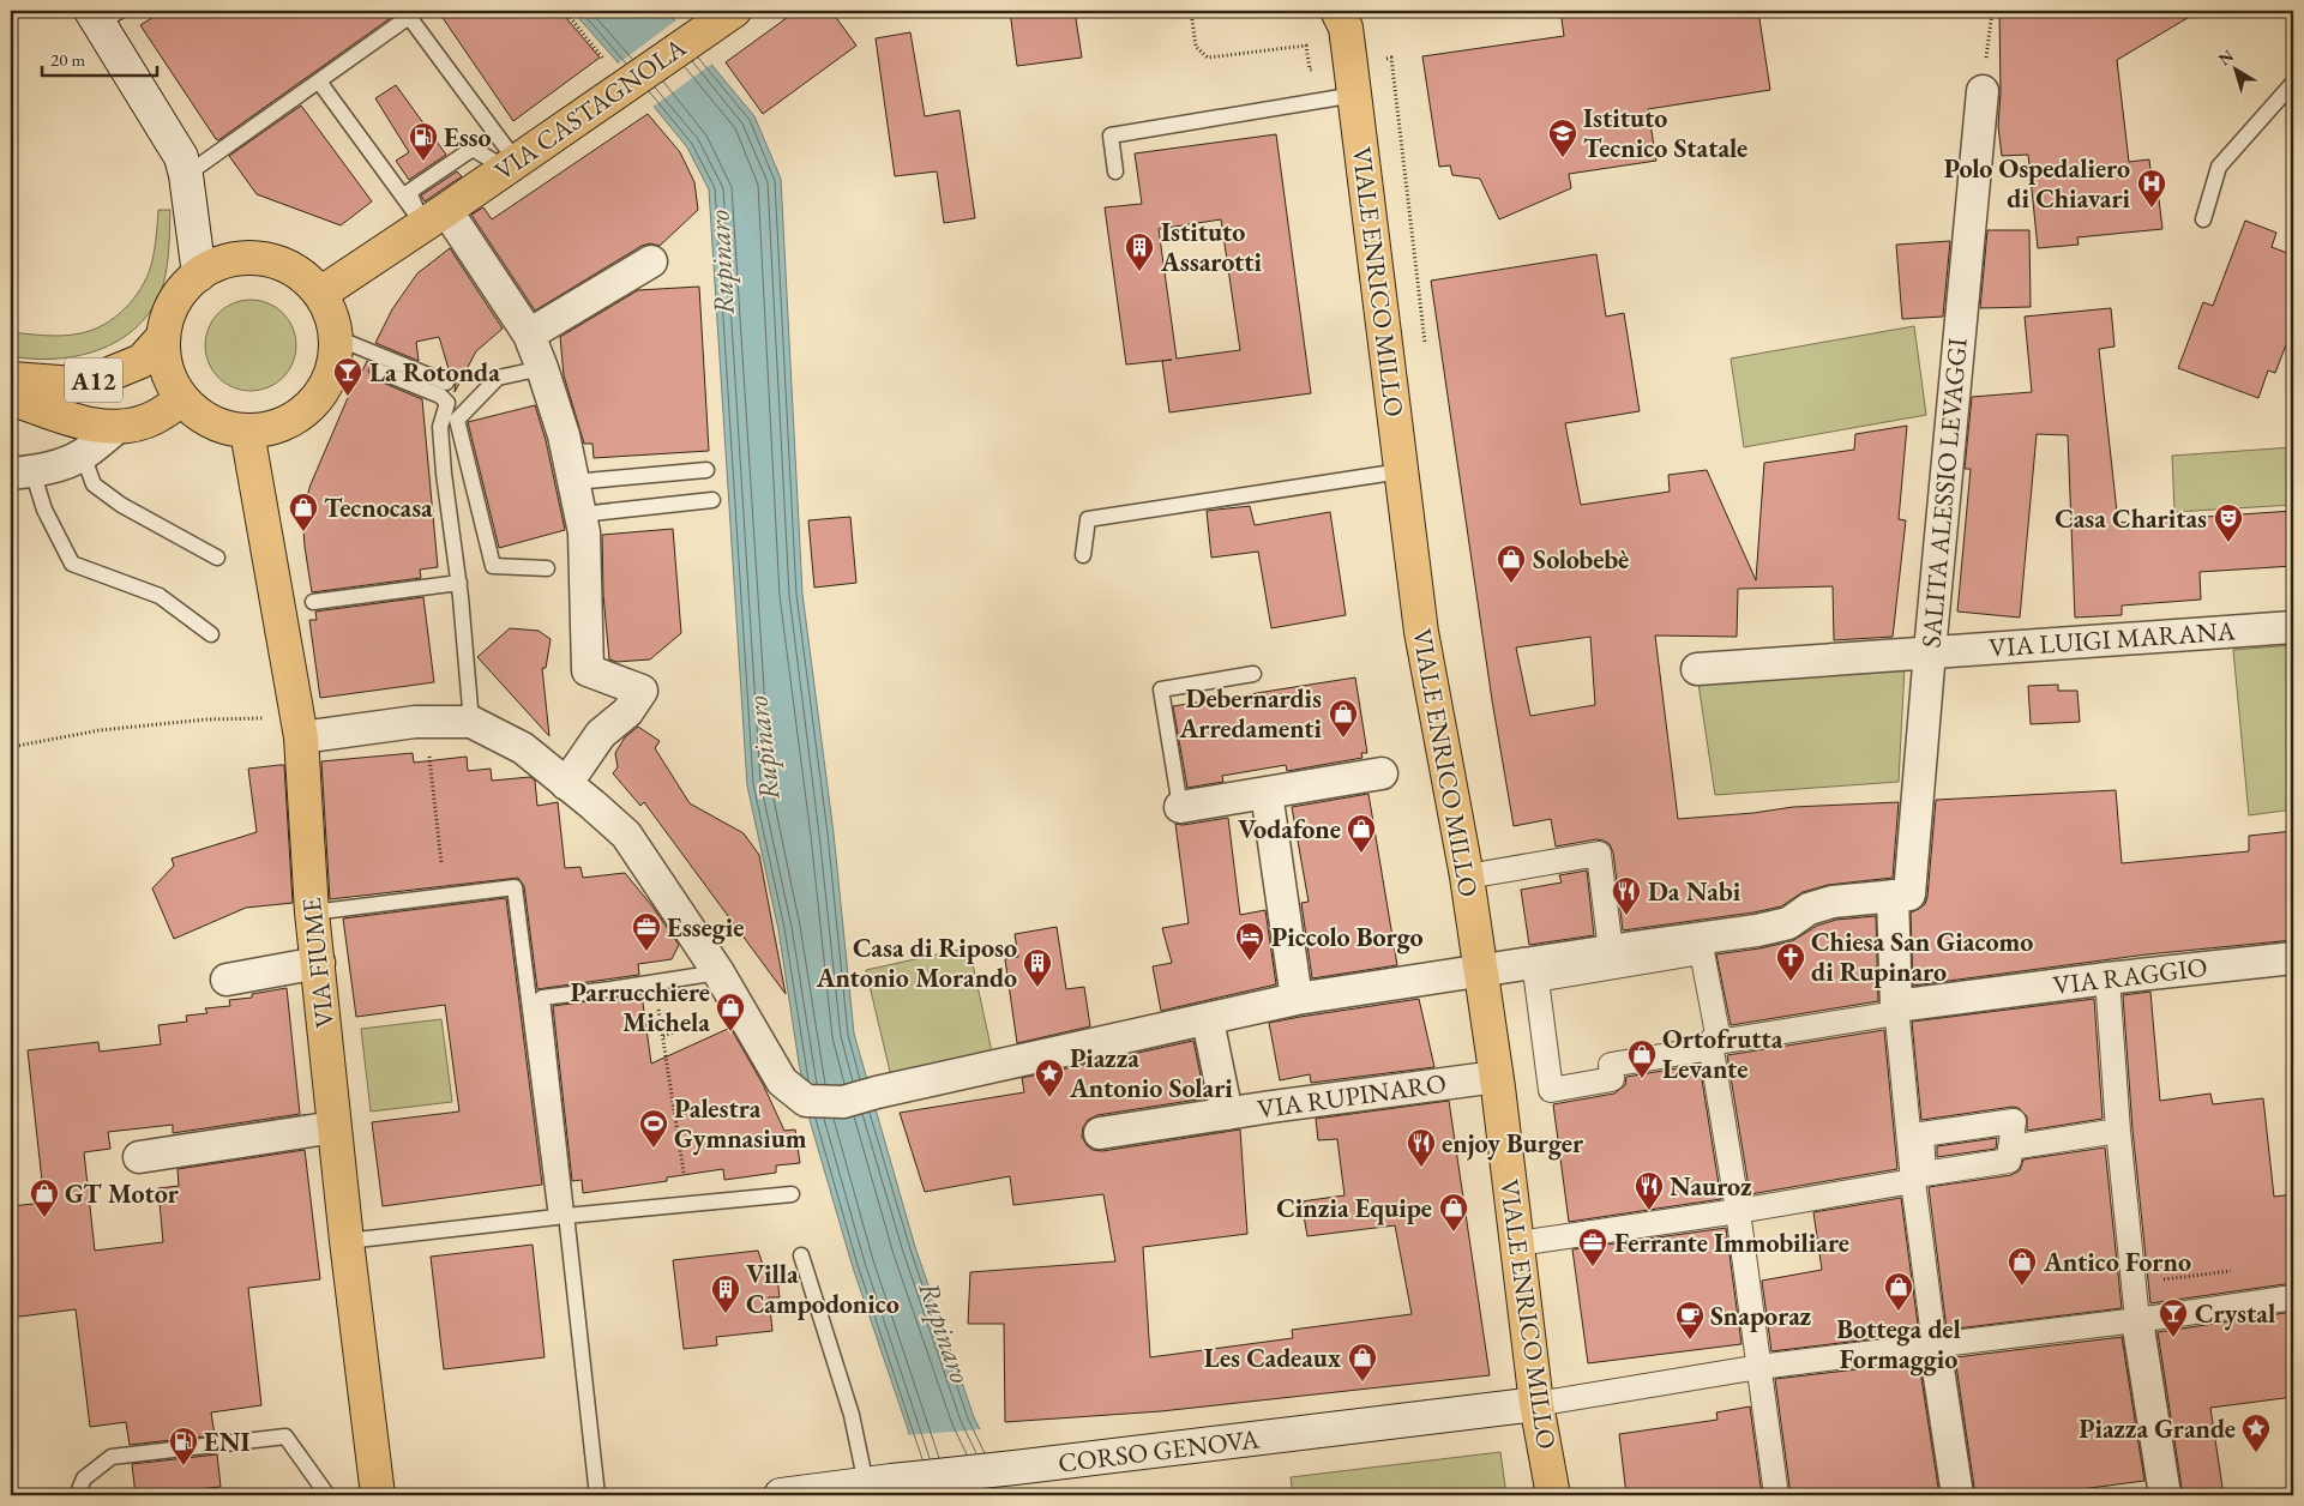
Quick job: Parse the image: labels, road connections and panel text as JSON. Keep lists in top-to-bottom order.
{
  "streets": {
    "main road": [
      "VIA CASTAGNOLA",
      "VIALE ENRICO MILLO",
      "A12",
      "VIA FIUME",
      "CORSO GENOVA"
    ],
    "street": [
      "SALITA ALESSIO LEVAGGI",
      "VIA LUIGI MARANA",
      "VIA RAGGIO",
      "VIA RUPINARO"
    ]
  },
  "crossings": [
    ["VIA CASTAGNOLA", "A12"],
    ["VIA CASTAGNOLA", "VIA FIUME"],
    ["VIALE ENRICO MILLO", "VIA RUPINARO"],
    ["VIALE ENRICO MILLO", "CORSO GENOVA"],
    ["A12", "VIA FIUME"],
    ["SALITA ALESSIO LEVAGGI", "VIA LUIGI MARANA"],
    ["SALITA ALESSIO LEVAGGI", "VIA RAGGIO"]
  ],
  "water": ["Rupinaro"],
  "places": {
    "school or university": ["Istituto Tecnico Statale"],
    "fuel station": ["Esso", "ENI"],
    "hospital": ["Polo Ospedaliero di Chiavari"],
    "building": ["Istituto Assarotti", "Casa di Riposo Antonio Morando", "Villa Campodonico"],
    "bar": ["La Rotonda", "Crystal"],
    "shop": [
      "Tecnocasa",
      "Solobebè",
      "Debernardis Arredamenti",
      "Vodafone",
      "Parrucchiere Michela",
      "Ortofrutta Levante",
      "GT Motor",
      "Cinzia Equipe",
      "Antico Forno",
      "Bottega del Formaggio",
      "Les Cadeaux"
    ],
    "theatre": ["Casa Charitas"],
    "restaurant": ["Da Nabi", "enjoy Burger", "Nauroz"],
    "office": ["Essegie", "Ferrante Immobiliare"],
    "hotel": ["Piccolo Borgo"],
    "church": ["Chiesa San Giacomo di Rupinaro"],
    "place": ["Piazza Antonio Solari", "Piazza Grande"],
    "sports": ["Palestra Gymnasium"],
    "cafe": ["Snaporaz"]
  },
  "scale_bar": "20 m",
  "north": "top left"
}
